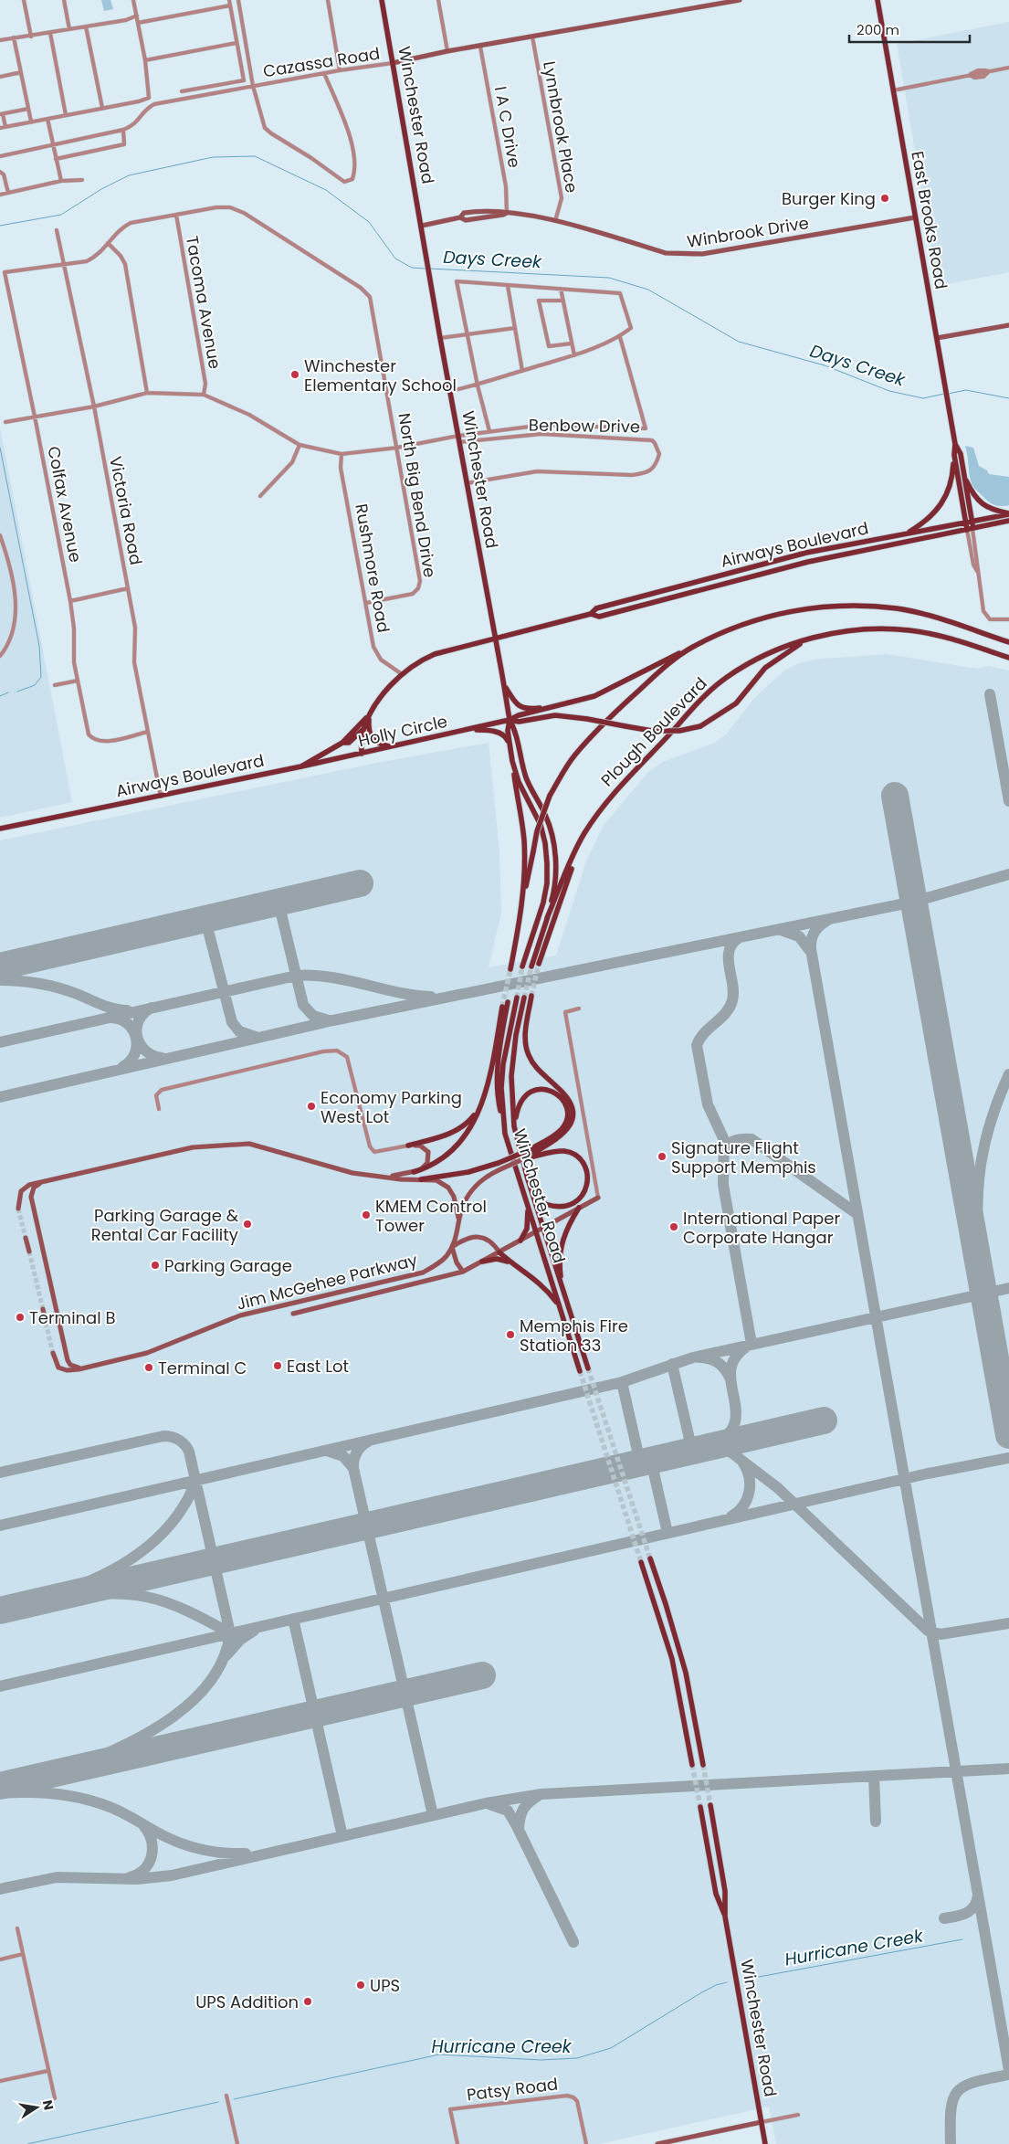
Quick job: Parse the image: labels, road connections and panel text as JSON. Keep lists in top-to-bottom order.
{
  "streets": {
    "main road": [
      "Cazassa Road",
      "Winchester Road",
      "East Brooks Road",
      "Winbrook Drive",
      "Airways Boulevard",
      "Holly Circle",
      "Plough Boulevard",
      "Jim McGehee Parkway"
    ],
    "street": [
      "I A C Drive",
      "Lynnbrook Place",
      "Tacoma Avenue",
      "Benbow Drive",
      "North Big Bend Drive",
      "Colfax Avenue",
      "Victoria Road",
      "Rushmore Road",
      "Patsy Road"
    ]
  },
  "crossings": [
    ["Cazassa Road", "Winchester Road"],
    ["Cazassa Road", "I A C Drive"],
    ["Cazassa Road", "Lynnbrook Place"],
    ["Winchester Road", "Winbrook Drive"],
    ["Winchester Road", "Benbow Drive"],
    ["Winchester Road", "Airways Boulevard"],
    ["Winchester Road", "Holly Circle"],
    ["I A C Drive", "Winbrook Drive"],
    ["Lynnbrook Place", "Winbrook Drive"],
    ["East Brooks Road", "Winbrook Drive"],
    ["East Brooks Road", "Airways Boulevard"],
    ["Tacoma Avenue", "North Big Bend Drive"],
    ["North Big Bend Drive", "Rushmore Road"],
    ["Colfax Avenue", "Victoria Road"],
    ["Victoria Road", "Airways Boulevard"],
    ["Airways Boulevard", "Rushmore Road"],
    ["Airways Boulevard", "Holly Circle"]
  ],
  "water": ["Days Creek", "Hurricane Creek"],
  "places": [
    "Burger King",
    "Winchester Elementary School",
    "Economy Parking West Lot",
    "Signature Flight Support Memphis",
    "KMEM Control Tower",
    "Parking Garage & Rental Car Facility",
    "International Paper Corporate Hangar",
    "Parking Garage",
    "Terminal B",
    "Memphis Fire Station 33",
    "East Lot",
    "Terminal C",
    "UPS",
    "UPS Addition"
  ],
  "scale_bar": "200 m",
  "north": "right"
}
